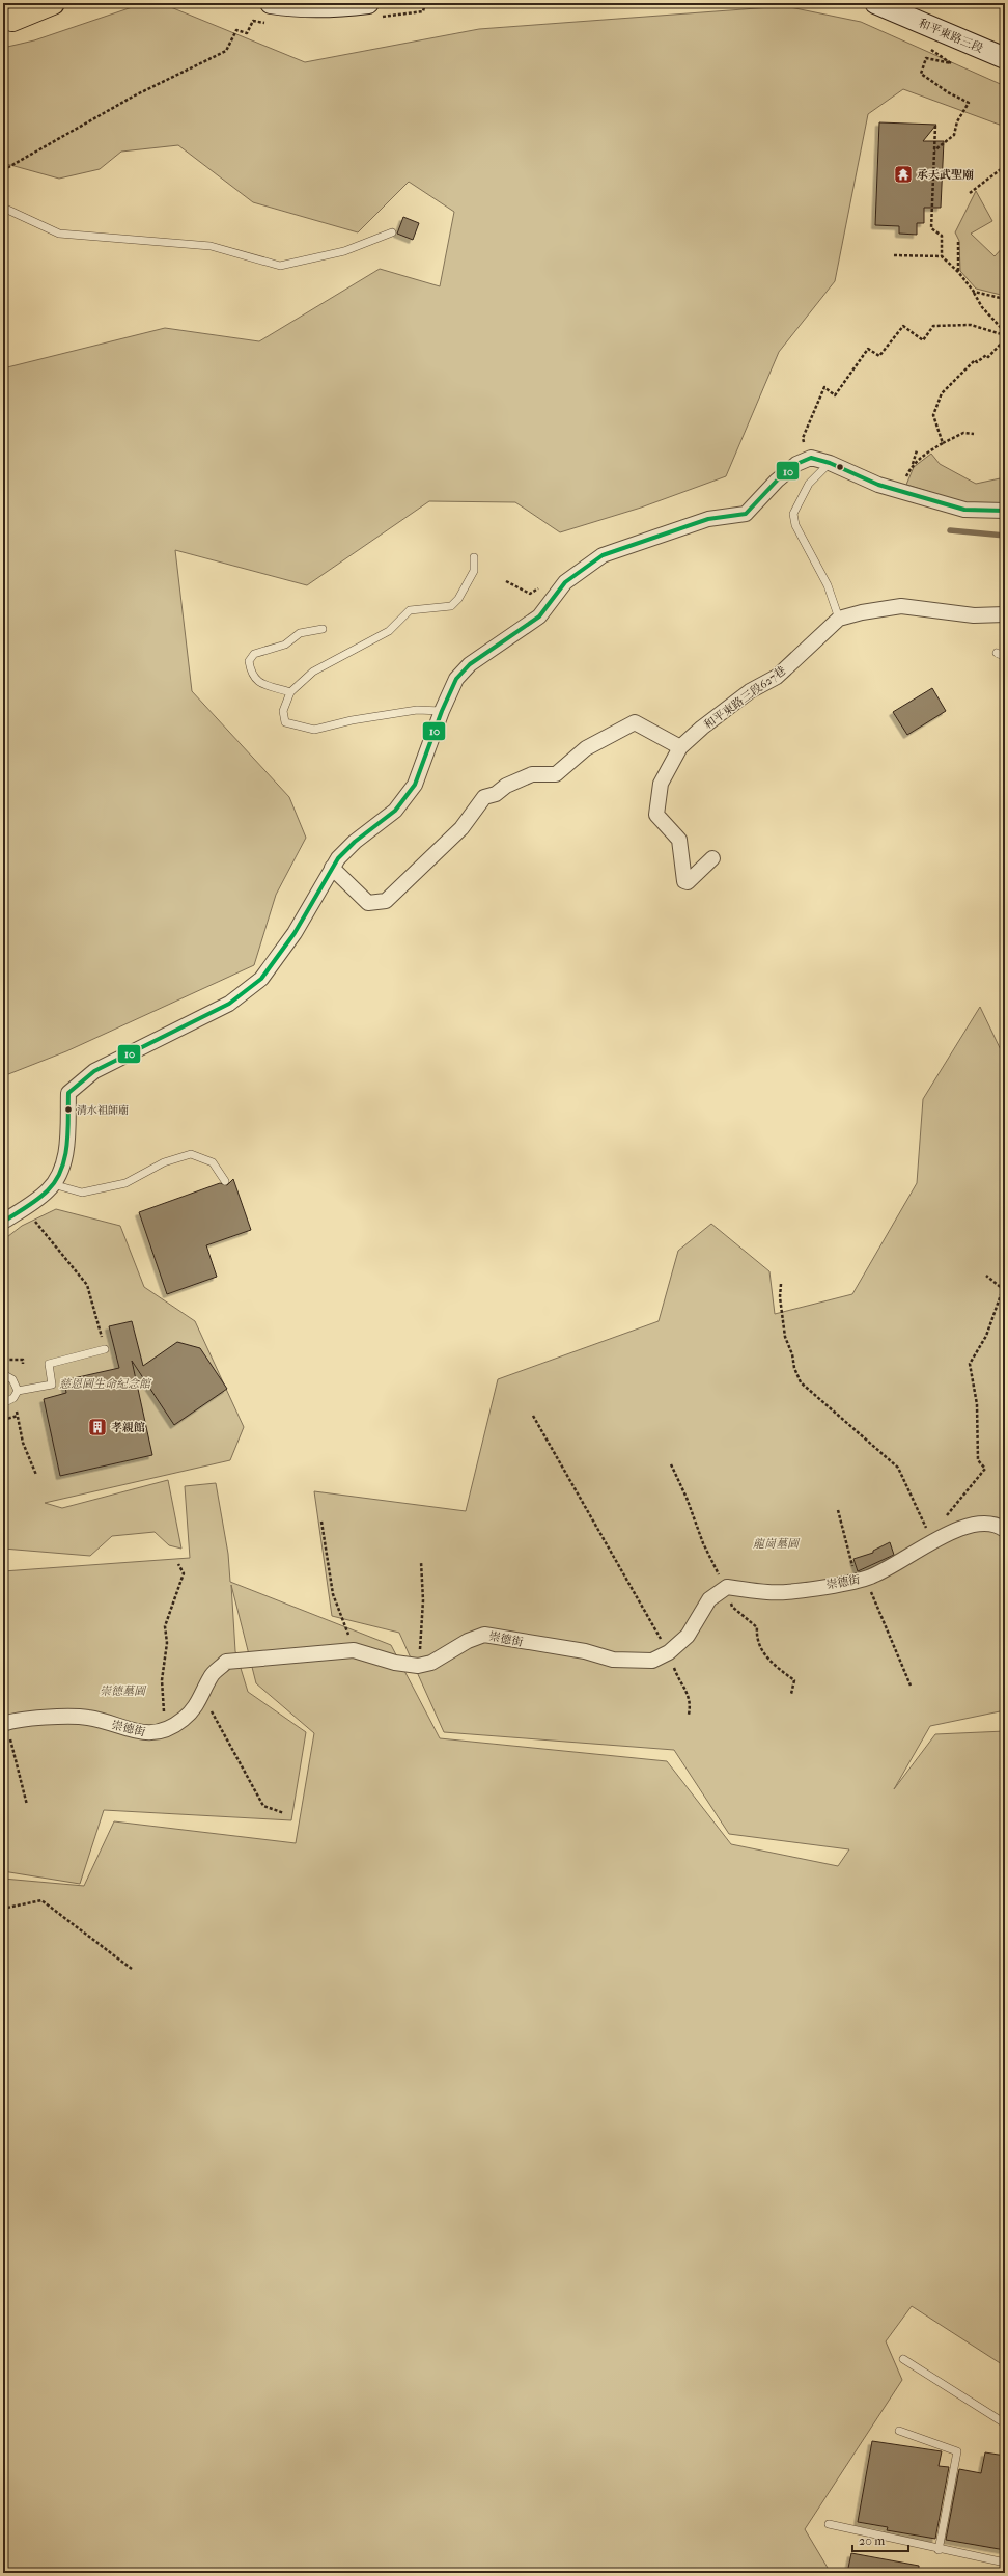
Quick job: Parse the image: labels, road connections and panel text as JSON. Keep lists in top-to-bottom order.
{
  "streets": {
    "main road": ["和平東路三段"],
    "street": ["和平東路三段627巷", "崇德街"]
  },
  "parks": ["慈恩園生命紀念館", "龍崗墓園", "崇德墓園"],
  "places": {
    "temple": ["承天武聖廟"],
    "other": ["清水祖師廟"],
    "building": ["孝親館"]
  },
  "lines": ["transit line 10"],
  "scale_bar": "20 m"
}
